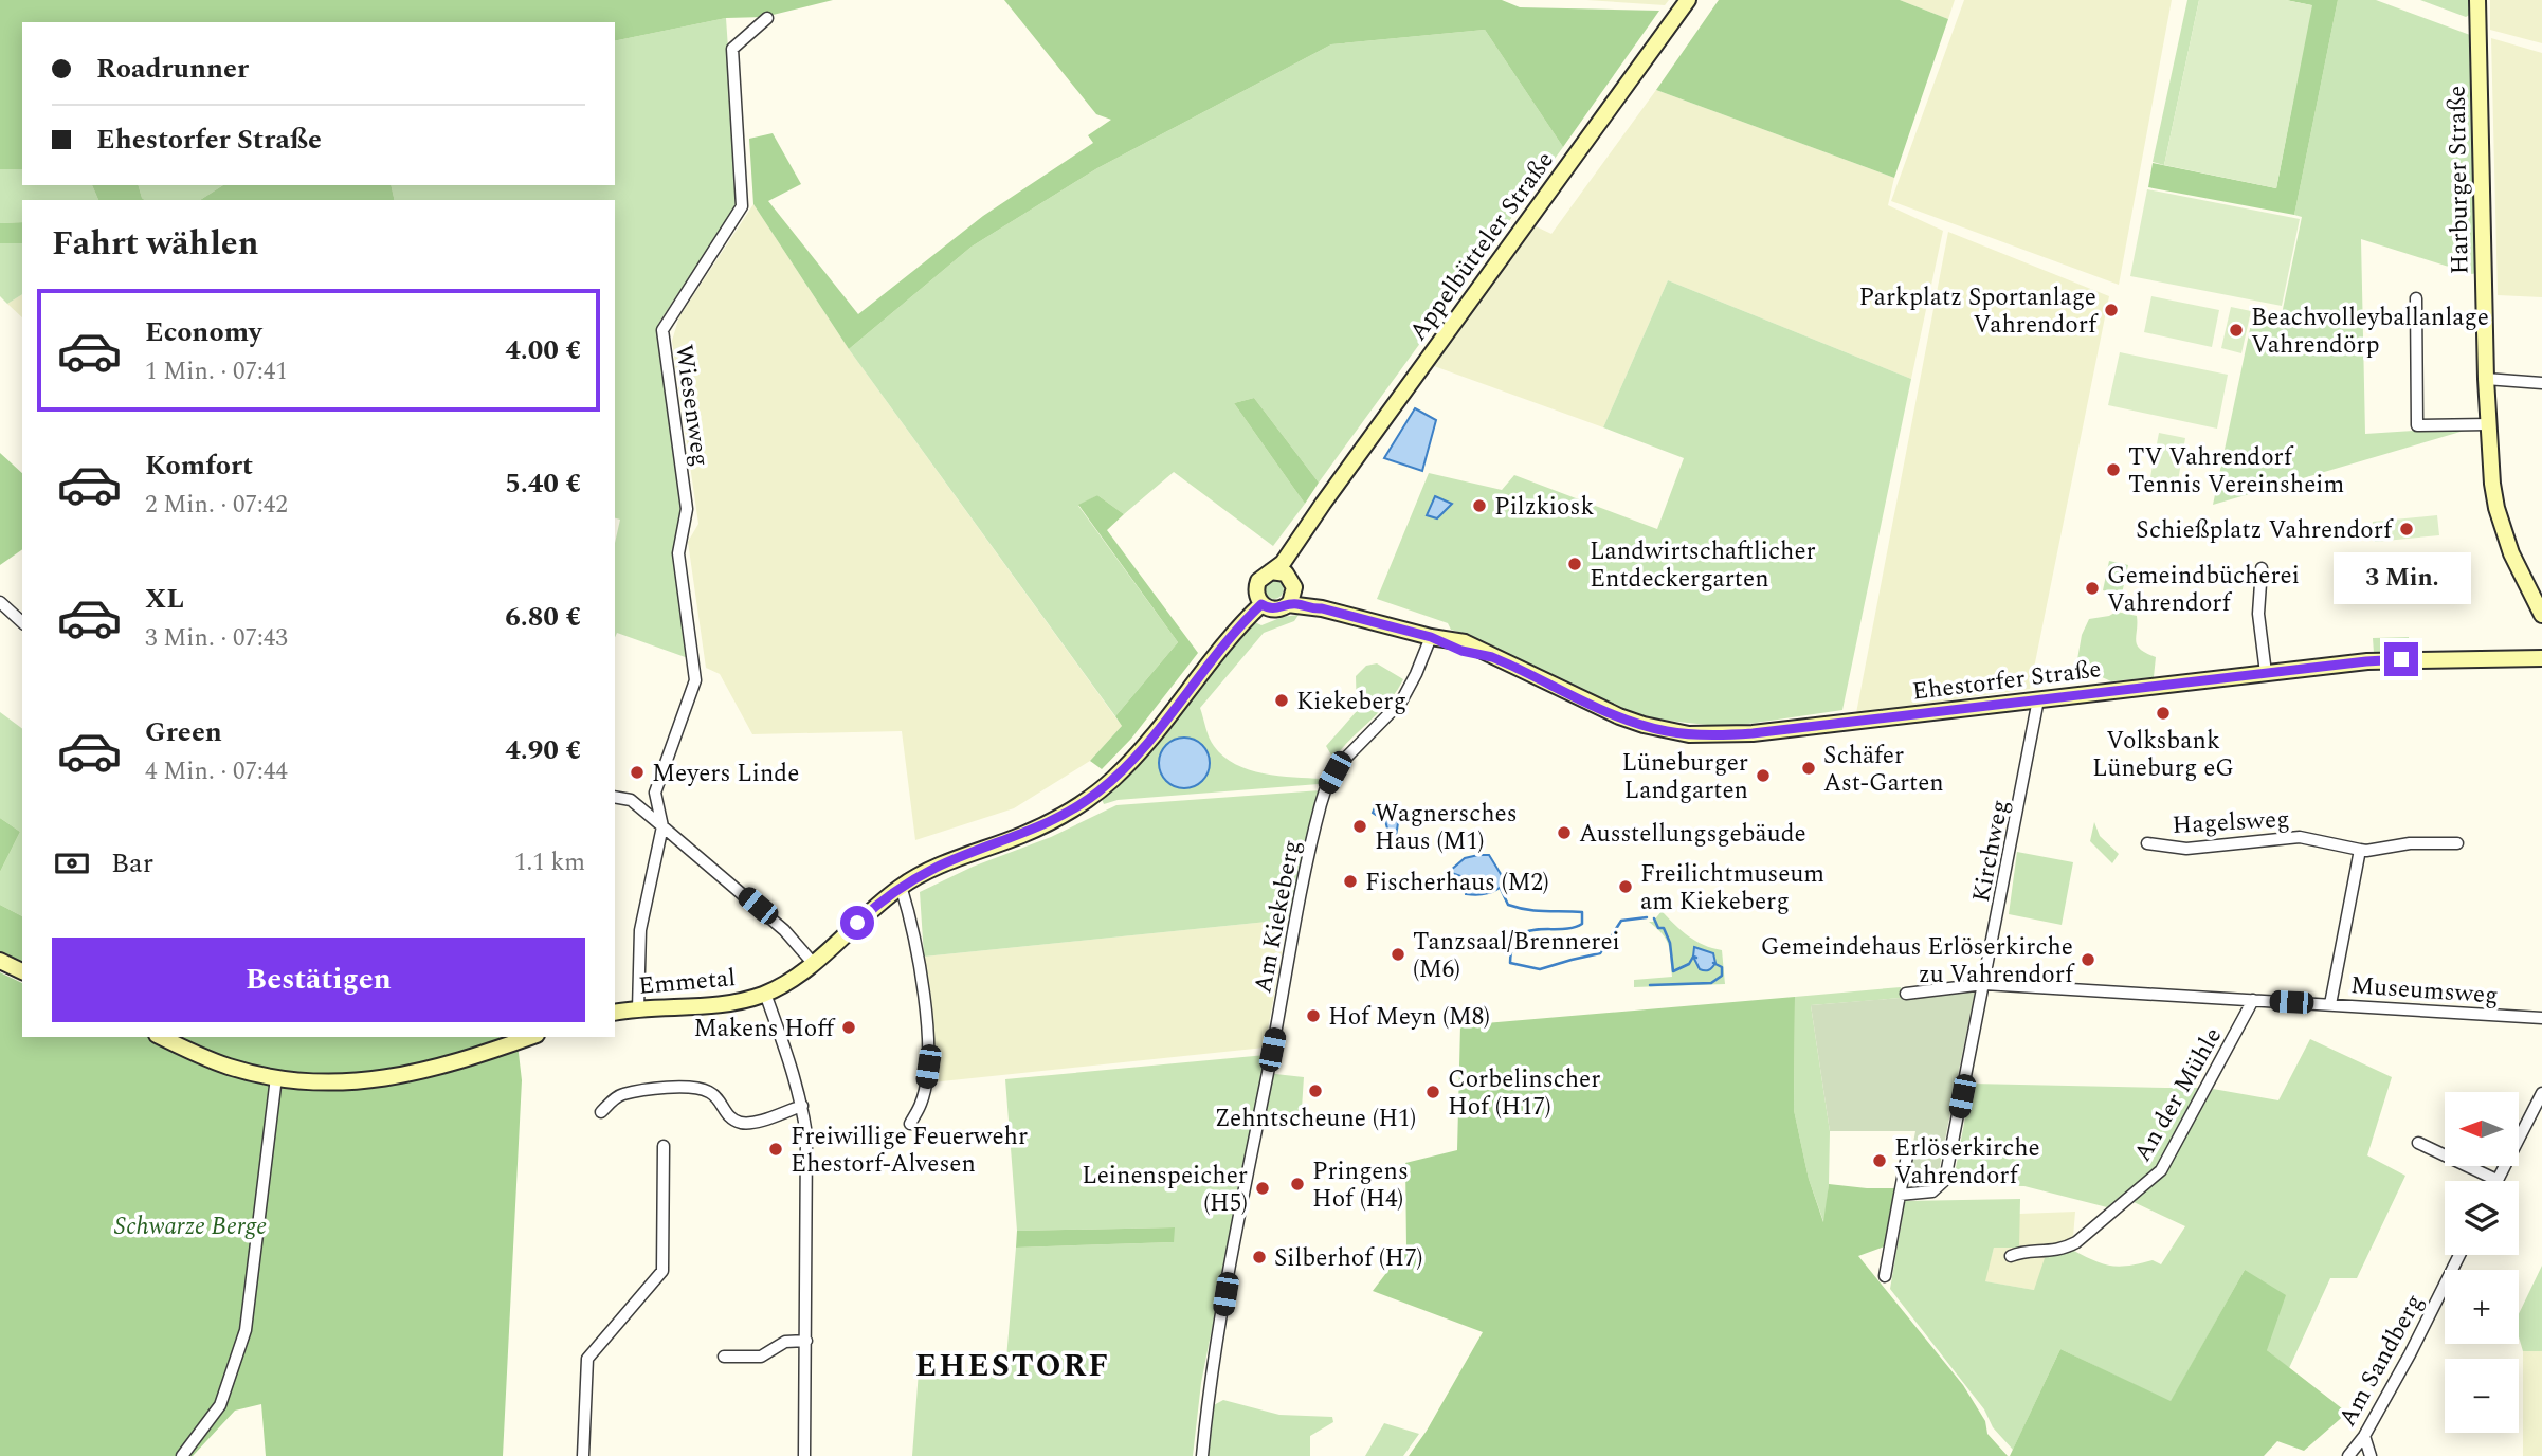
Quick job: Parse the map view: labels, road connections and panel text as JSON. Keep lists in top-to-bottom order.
{
  "streets": {
    "main road": [
      "Harburger Straße",
      "Appelbütteler Straße",
      "Ehestorfer Straße",
      "Emmetal"
    ],
    "street": [
      "Wiesenweg",
      "Hagelsweg",
      "Kirchweg",
      "Am Kiekeberg",
      "Museumsweg",
      "An der Mühle",
      "Am Sandberg"
    ]
  },
  "crossings": [
    ["Appelbütteler Straße", "Ehestorfer Straße"],
    ["Ehestorfer Straße", "Kirchweg"],
    ["Ehestorfer Straße", "Am Kiekeberg"],
    ["Kirchweg", "Museumsweg"],
    ["Museumsweg", "An der Mühle"]
  ],
  "districts": ["EHESTORF"],
  "parks": ["Schwarze Berge"],
  "places": [
    "Parkplatz Sportanlage Vahrendorf",
    "Beachvolleyballanlage Vahrendörp",
    "TV Vahrendorf Tennis Vereinsheim",
    "Pilzkiosk",
    "Schießplatz Vahrendorf",
    "Landwirtschaftlicher Entdeckergarten",
    "Gemeindbücherei Vahrendorf",
    "Kiekeberg",
    "Volksbank Lüneburg eG",
    "Schäfer Ast-Garten",
    "Meyers Linde",
    "Lüneburger Landgarten",
    "Wagnersches Haus (M1)",
    "Ausstellungsgebäude",
    "Fischerhaus (M2)",
    "Freilichtmuseum am Kiekeberg",
    "Tanzsaal/Brennerei (M6)",
    "Gemeindehaus Erlöserkirche zu Vahrendorf",
    "Hof Meyn (M8)",
    "Makens Hoff",
    "Zehntscheune (H1)",
    "Corbelinscher Hof (H17)",
    "Freiwillige Feuerwehr Ehestorf-Alvesen",
    "Erlöserkirche Vahrendorf",
    "Pringens Hof (H4)",
    "Leinenspeicher (H5)",
    "Silberhof (H7)"
  ],
  "north": "left",
  "page": {
    "banner": ["Roadrunner", "Ehestorfer Straße"],
    "heading": "Fahrt wählen",
    "list": [
      {
        "name": "Economy",
        "note": "1 Min. · 07:41",
        "value": "4.00 €"
      },
      {
        "name": "Komfort",
        "note": "2 Min. · 07:42",
        "value": "5.40 €"
      },
      {
        "name": "XL",
        "note": "3 Min. · 07:43",
        "value": "6.80 €"
      },
      {
        "name": "Green",
        "note": "4 Min. · 07:44",
        "value": "4.90 €"
      }
    ],
    "bubble": "3 Min.",
    "pay": ["Bar", "1.1 km"],
    "buttons": "Bestätigen",
    "map_buttons": ["+", "−"]
  }
}
